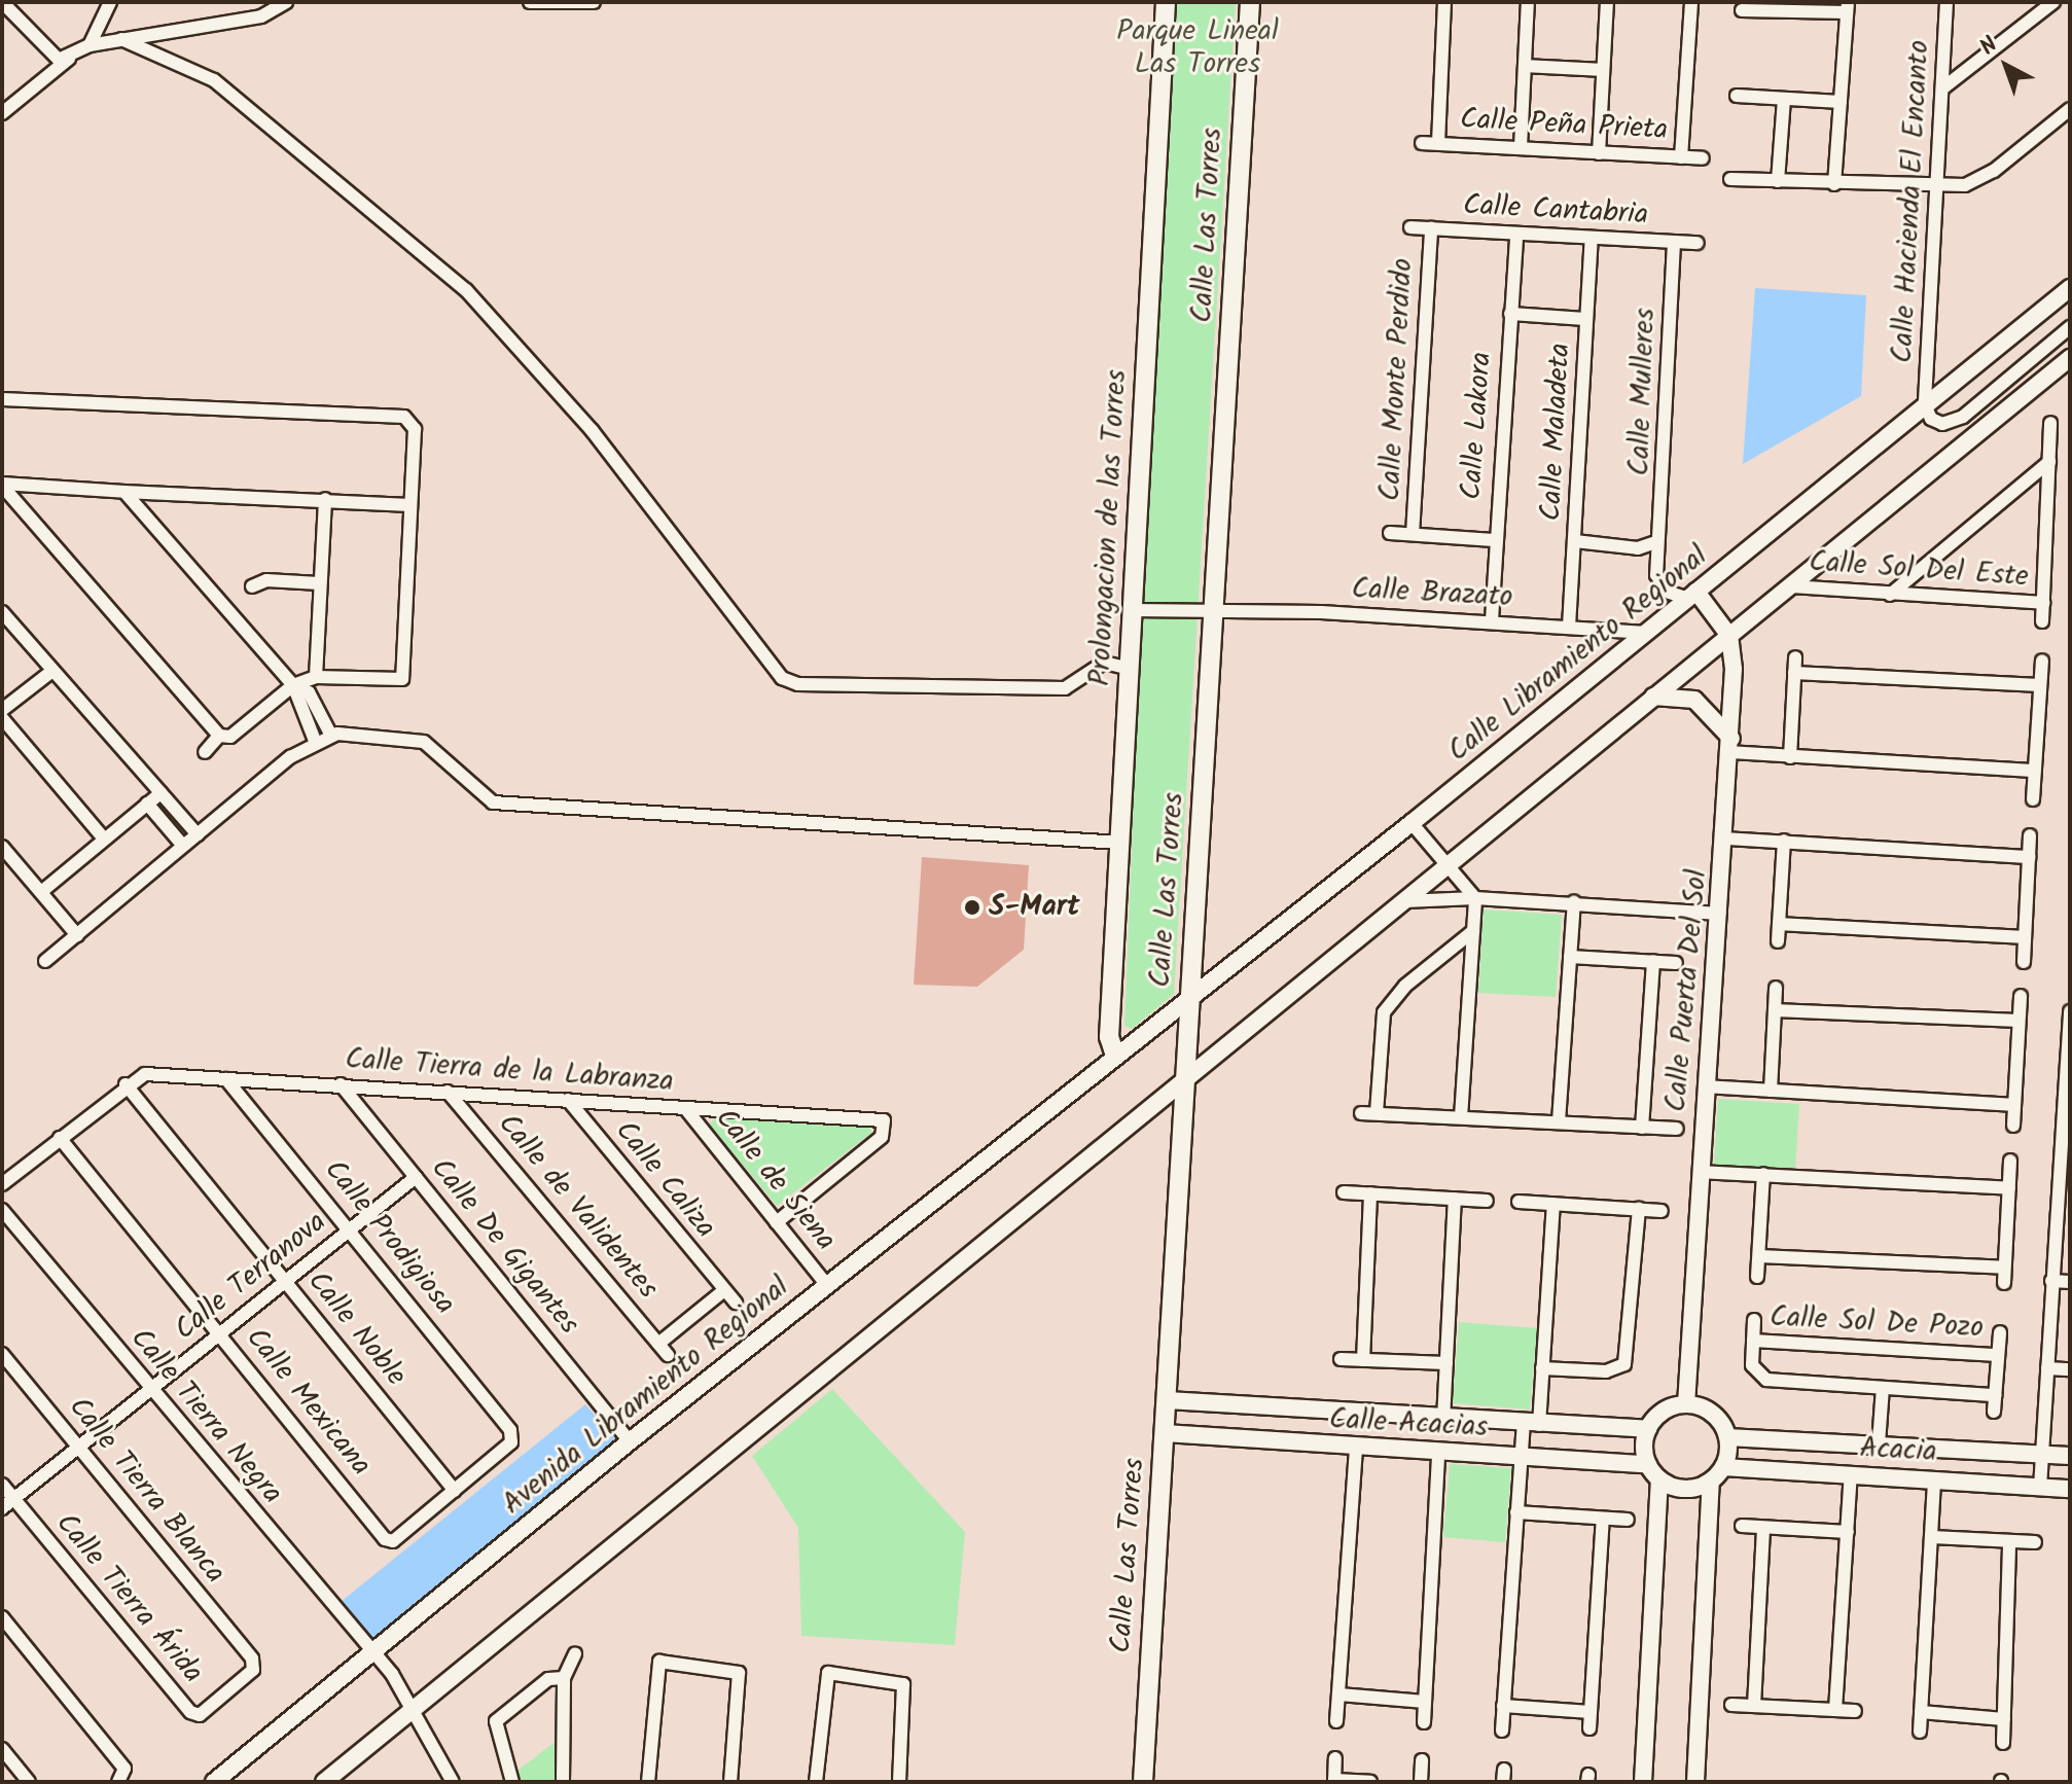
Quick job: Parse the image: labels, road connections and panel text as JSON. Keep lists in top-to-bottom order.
{
  "streets": {
    "main road": ["Calle Las Torres", "Prolongacion de las Torres"],
    "street": [
      "Calle Peña Prieta",
      "Calle Hacienda El Encanto",
      "Calle Cantabria",
      "Calle Monte Perdido",
      "Calle Mulleres",
      "Calle Lakora",
      "Calle Maladeta",
      "Calle Sol Del Este",
      "Calle Brazato",
      "Calle Libramiento Regional",
      "Calle Puerta Del Sol",
      "Calle Tierra de la Labranza",
      "Calle Caliza",
      "Calle de Siena",
      "Calle de Validentes",
      "Calle Prodigiosa",
      "Calle De Gigantes",
      "Calle Terranova",
      "Calle Sol De Pozo",
      "Calle Noble",
      "Avenida Libramiento Regional",
      "Calle Mexicana",
      "Calle Tierra Negra",
      "Calle Acacias",
      "Acacia",
      "Calle Tierra Blanca",
      "Calle Tierra Árida"
    ]
  },
  "crossings": [
    ["Calle Hacienda El Encanto", "Calle Libramiento Regional"],
    ["Calle Cantabria", "Calle Monte Perdido"],
    ["Calle Cantabria", "Calle Mulleres"],
    ["Calle Cantabria", "Calle Lakora"],
    ["Calle Cantabria", "Calle Maladeta"],
    ["Calle Las Torres", "Calle Brazato"],
    ["Calle Las Torres", "Calle Libramiento Regional"],
    ["Calle Las Torres", "Calle Acacias"],
    ["Calle Lakora", "Calle Brazato"],
    ["Calle Maladeta", "Calle Brazato"],
    ["Prolongacion de las Torres", "Calle Brazato"],
    ["Prolongacion de las Torres", "Calle Libramiento Regional"],
    ["Prolongacion de las Torres", "Avenida Libramiento Regional"],
    ["Calle Brazato", "Calle Libramiento Regional"],
    ["Calle Libramiento Regional", "Avenida Libramiento Regional"],
    ["Calle Puerta Del Sol", "Calle Acacias"],
    ["Calle Puerta Del Sol", "Acacia"],
    ["Calle Tierra de la Labranza", "Calle Caliza"],
    ["Calle Tierra de la Labranza", "Calle de Siena"],
    ["Calle Tierra de la Labranza", "Calle de Validentes"],
    ["Calle Tierra de la Labranza", "Calle Prodigiosa"],
    ["Calle Tierra de la Labranza", "Calle De Gigantes"],
    ["Calle Tierra de la Labranza", "Calle Noble"],
    ["Calle de Siena", "Avenida Libramiento Regional"],
    ["Calle Prodigiosa", "Calle Terranova"],
    ["Calle Prodigiosa", "Calle Noble"],
    ["Calle Prodigiosa", "Calle Mexicana"],
    ["Calle De Gigantes", "Calle Terranova"],
    ["Calle De Gigantes", "Avenida Libramiento Regional"],
    ["Calle Terranova", "Calle Noble"],
    ["Calle Terranova", "Calle Mexicana"],
    ["Calle Terranova", "Calle Tierra Negra"],
    ["Calle Terranova", "Calle Tierra Blanca"],
    ["Calle Terranova", "Calle Tierra Árida"],
    ["Calle Noble", "Calle Mexicana"],
    ["Avenida Libramiento Regional", "Calle Tierra Negra"],
    ["Calle Acacias", "Acacia"],
    ["Calle Tierra Blanca", "Calle Tierra Árida"]
  ],
  "parks": ["Parque Lineal Las Torres"],
  "places": ["S-Mart"],
  "north": "top left"
}
